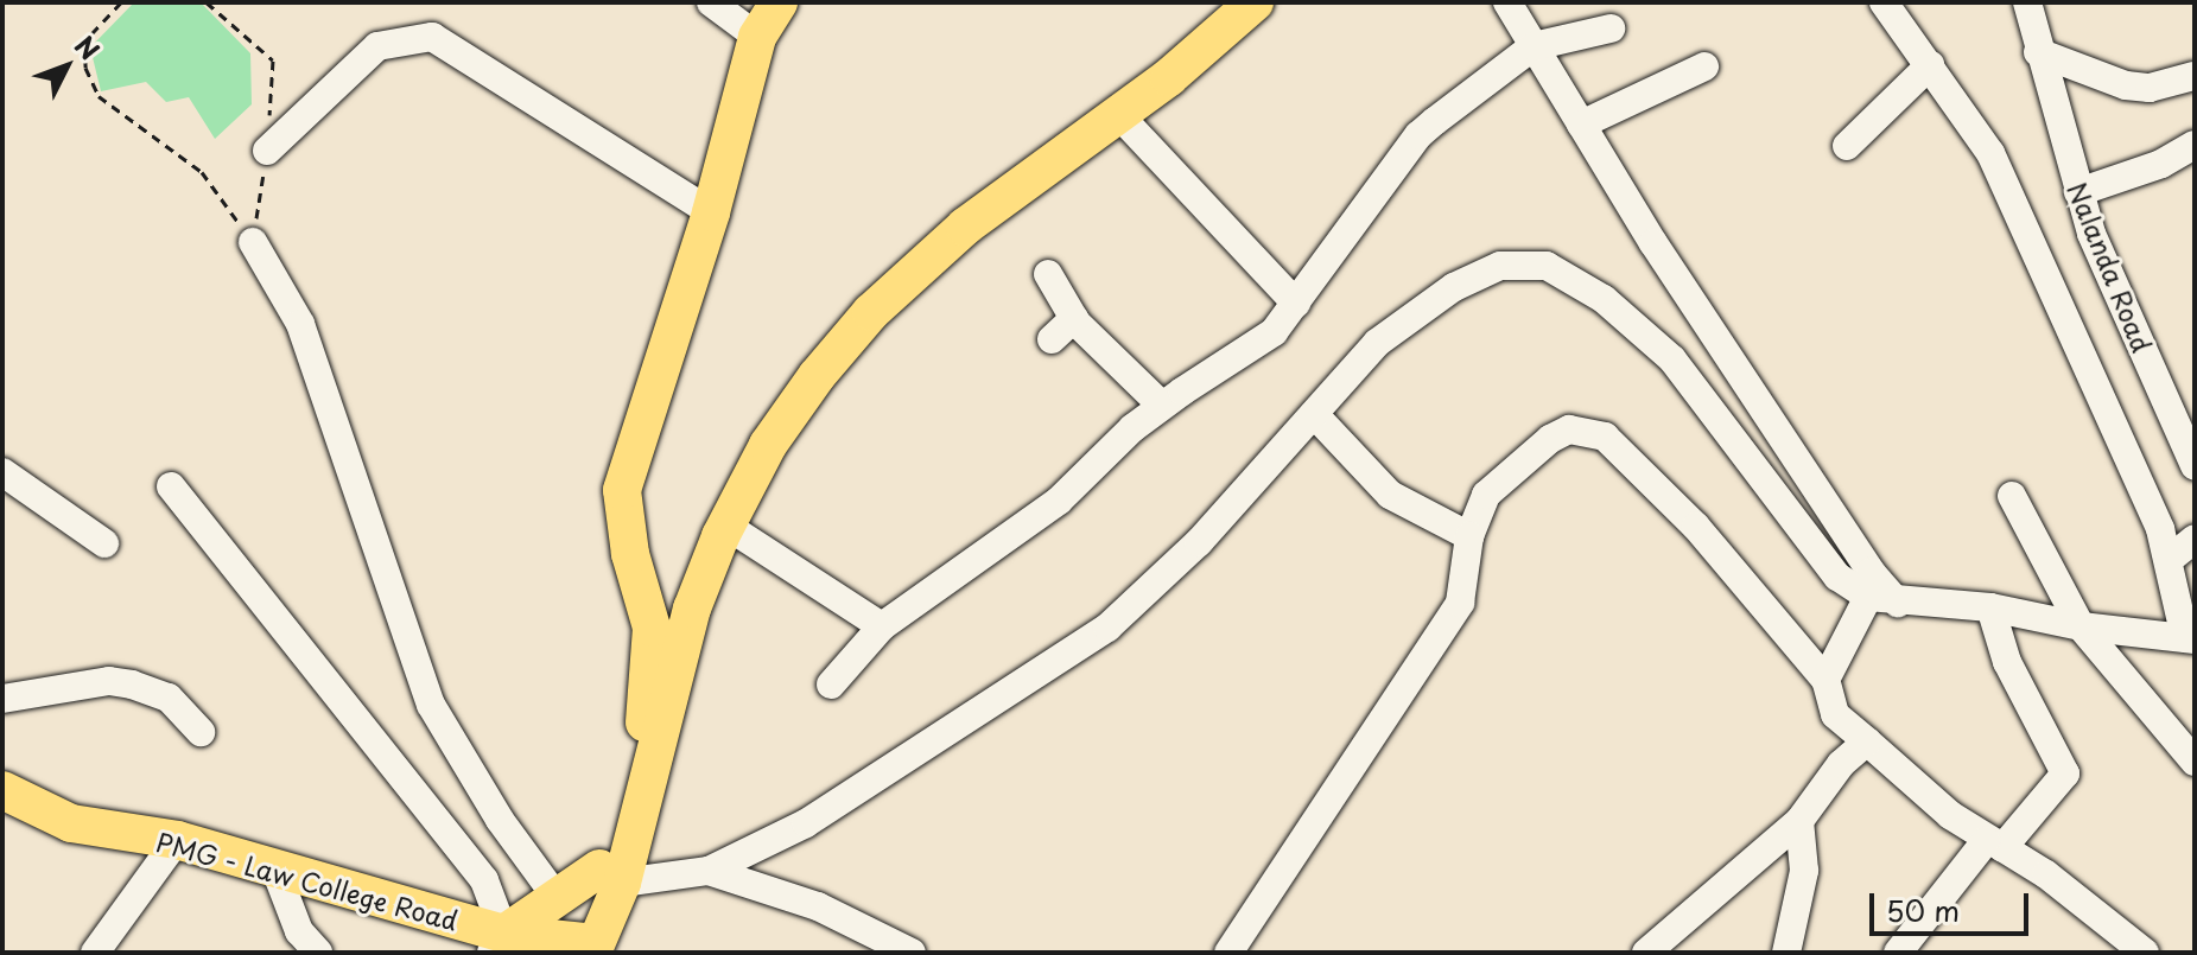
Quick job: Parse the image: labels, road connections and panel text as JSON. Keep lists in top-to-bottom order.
{
  "streets": {
    "main road": ["PMG - Law College Road"],
    "street": ["Nalanda Road"]
  },
  "scale_bar": "50 m",
  "north": "top right"
}
